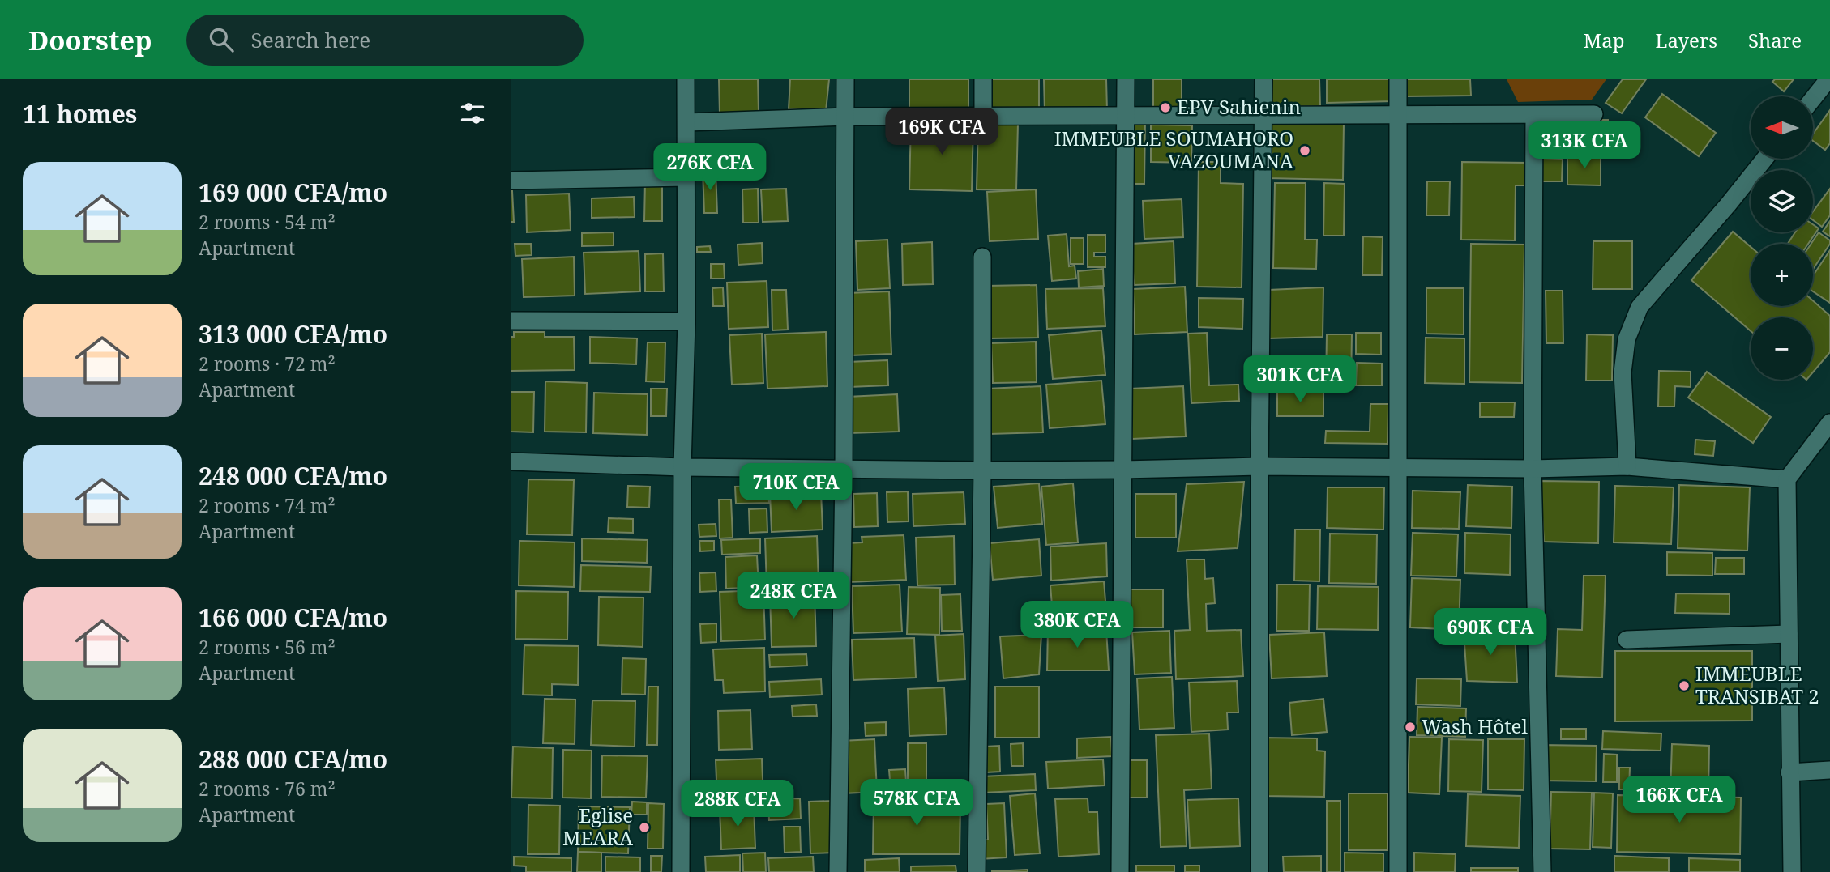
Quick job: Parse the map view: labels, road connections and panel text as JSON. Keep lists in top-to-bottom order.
{
  "places": [
    "EPV Sahienin",
    "IMMEUBLE SOUMAHORO VAZOUMANA",
    "IMMEUBLE TRANSIBAT 2",
    "Wash Hôtel",
    "Eglise MEARA"
  ],
  "north": "left",
  "page": {
    "header": "Doorstep",
    "search": "Search here",
    "nav": ["Map", "Layers", "Share"],
    "heading": "11 homes",
    "map_buttons": ["+", "−"],
    "price": [
      "169K CFA",
      "313K CFA",
      "276K CFA",
      "301K CFA",
      "710K CFA",
      "248K CFA",
      "380K CFA",
      "690K CFA",
      "166K CFA",
      "578K CFA",
      "288K CFA"
    ],
    "list": [
      {
        "name": "169 000 CFA/mo",
        "note": "2 rooms · 54 m² · Apartment"
      },
      {
        "name": "313 000 CFA/mo",
        "note": "2 rooms · 72 m² · Apartment"
      },
      {
        "name": "248 000 CFA/mo",
        "note": "2 rooms · 74 m² · Apartment"
      },
      {
        "name": "166 000 CFA/mo",
        "note": "2 rooms · 56 m² · Apartment"
      },
      {
        "name": "288 000 CFA/mo",
        "note": "2 rooms · 76 m² · Apartment"
      }
    ]
  }
}
